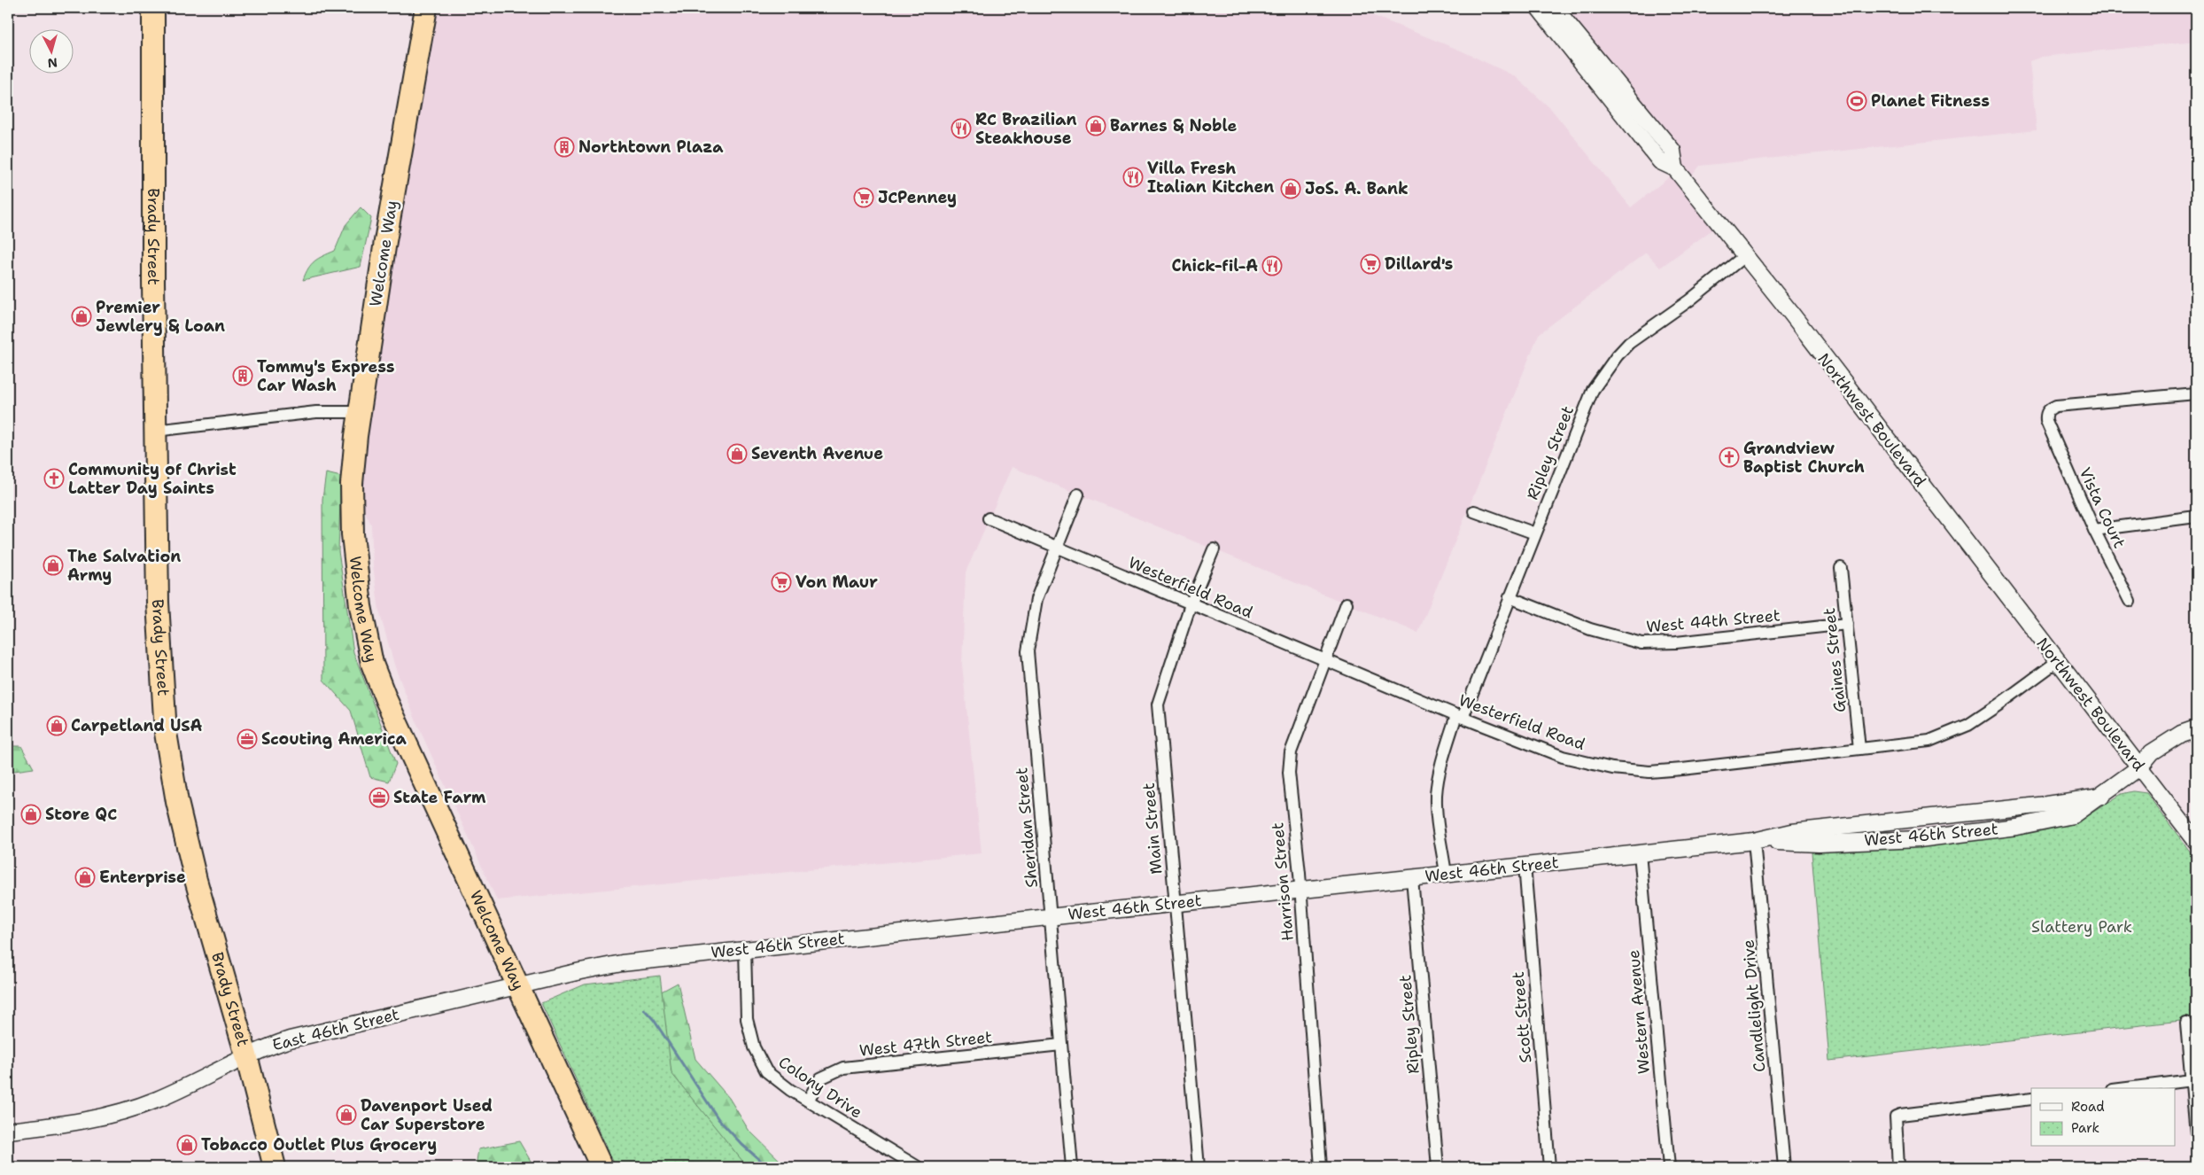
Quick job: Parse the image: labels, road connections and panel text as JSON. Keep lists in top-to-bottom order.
{
  "streets": {
    "highway": ["Brady Street", "Welcome Way"],
    "street": [
      "Northwest Boulevard",
      "Ripley Street",
      "Vista Court",
      "Westerfield Road",
      "West 44th Street",
      "Gaines Street",
      "Sheridan Street",
      "Main Street",
      "West 46th Street",
      "Harrison Street",
      "Candlelight Drive",
      "Western Avenue",
      "Scott Street",
      "East 46th Street",
      "West 47th Street",
      "Colony Drive"
    ]
  },
  "crossings": [
    ["Brady Street", "East 46th Street"],
    ["Welcome Way", "West 46th Street"],
    ["Welcome Way", "East 46th Street"],
    ["Northwest Boulevard", "Ripley Street"],
    ["Northwest Boulevard", "Westerfield Road"],
    ["Northwest Boulevard", "West 46th Street"],
    ["Ripley Street", "Westerfield Road"],
    ["Ripley Street", "West 44th Street"],
    ["Ripley Street", "West 46th Street"],
    ["Westerfield Road", "Gaines Street"],
    ["Westerfield Road", "Sheridan Street"],
    ["Westerfield Road", "Main Street"],
    ["Westerfield Road", "Harrison Street"],
    ["West 44th Street", "Gaines Street"],
    ["Sheridan Street", "West 46th Street"],
    ["Sheridan Street", "West 47th Street"],
    ["Main Street", "West 46th Street"],
    ["West 46th Street", "Harrison Street"],
    ["West 46th Street", "Candlelight Drive"],
    ["West 46th Street", "Western Avenue"],
    ["West 46th Street", "Scott Street"],
    ["West 46th Street", "East 46th Street"],
    ["West 46th Street", "Colony Drive"],
    ["West 47th Street", "Colony Drive"]
  ],
  "parks": ["Slattery Park"],
  "places": {
    "sports": ["Planet Fitness"],
    "shop": [
      "Barnes & Noble",
      "JoS. A. Bank",
      "Premier Jewlery & Loan",
      "Seventh Avenue",
      "The Salvation Army",
      "Carpetland USA",
      "Store QC",
      "Enterprise",
      "Davenport Used Car Superstore",
      "Tobacco Outlet Plus Grocery"
    ],
    "restaurant": ["RC Brazilian Steakhouse", "Villa Fresh Italian Kitchen", "Chick-fil-A"],
    "building": ["Northtown Plaza", "Tommy's Express Car Wash"],
    "supermarket": ["JCPenney", "Dillard's", "Von Maur"],
    "church": ["Grandview Baptist Church", "Community of Christ Latter Day Saints"],
    "office": ["Scouting America", "State Farm"]
  },
  "legend": ["Road", "Park"],
  "north": "bottom"
}
